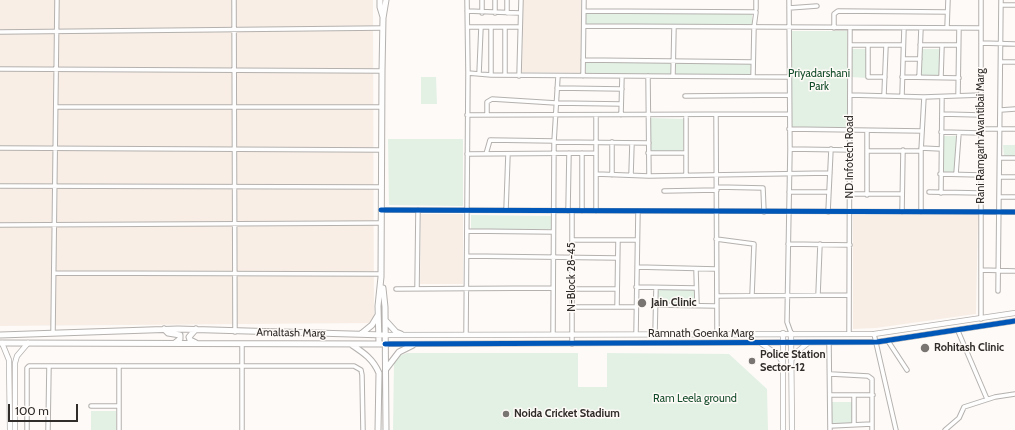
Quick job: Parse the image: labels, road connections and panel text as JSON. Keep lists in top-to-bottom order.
{
  "streets": {
    "main road": ["Amaltash Marg"],
    "street": [
      "Rani Ramgarh Avantibai Marg",
      "ND Infotech Road",
      "N-Block 28-45",
      "Ramnath Goenka Marg"
    ]
  },
  "crossings": [
    ["Rani Ramgarh Avantibai Marg", "Ramnath Goenka Marg"],
    ["ND Infotech Road", "Ramnath Goenka Marg"],
    ["N-Block 28-45", "Ramnath Goenka Marg"],
    ["Amaltash Marg", "Ramnath Goenka Marg"]
  ],
  "parks": ["Priyadarshani Park", "Ram Leela ground"],
  "places": [
    "Jain Clinic",
    "Rohitash Clinic",
    "Police Station Sector-12",
    "Noida Cricket Stadium"
  ],
  "scale_bar": "100 m"
}
